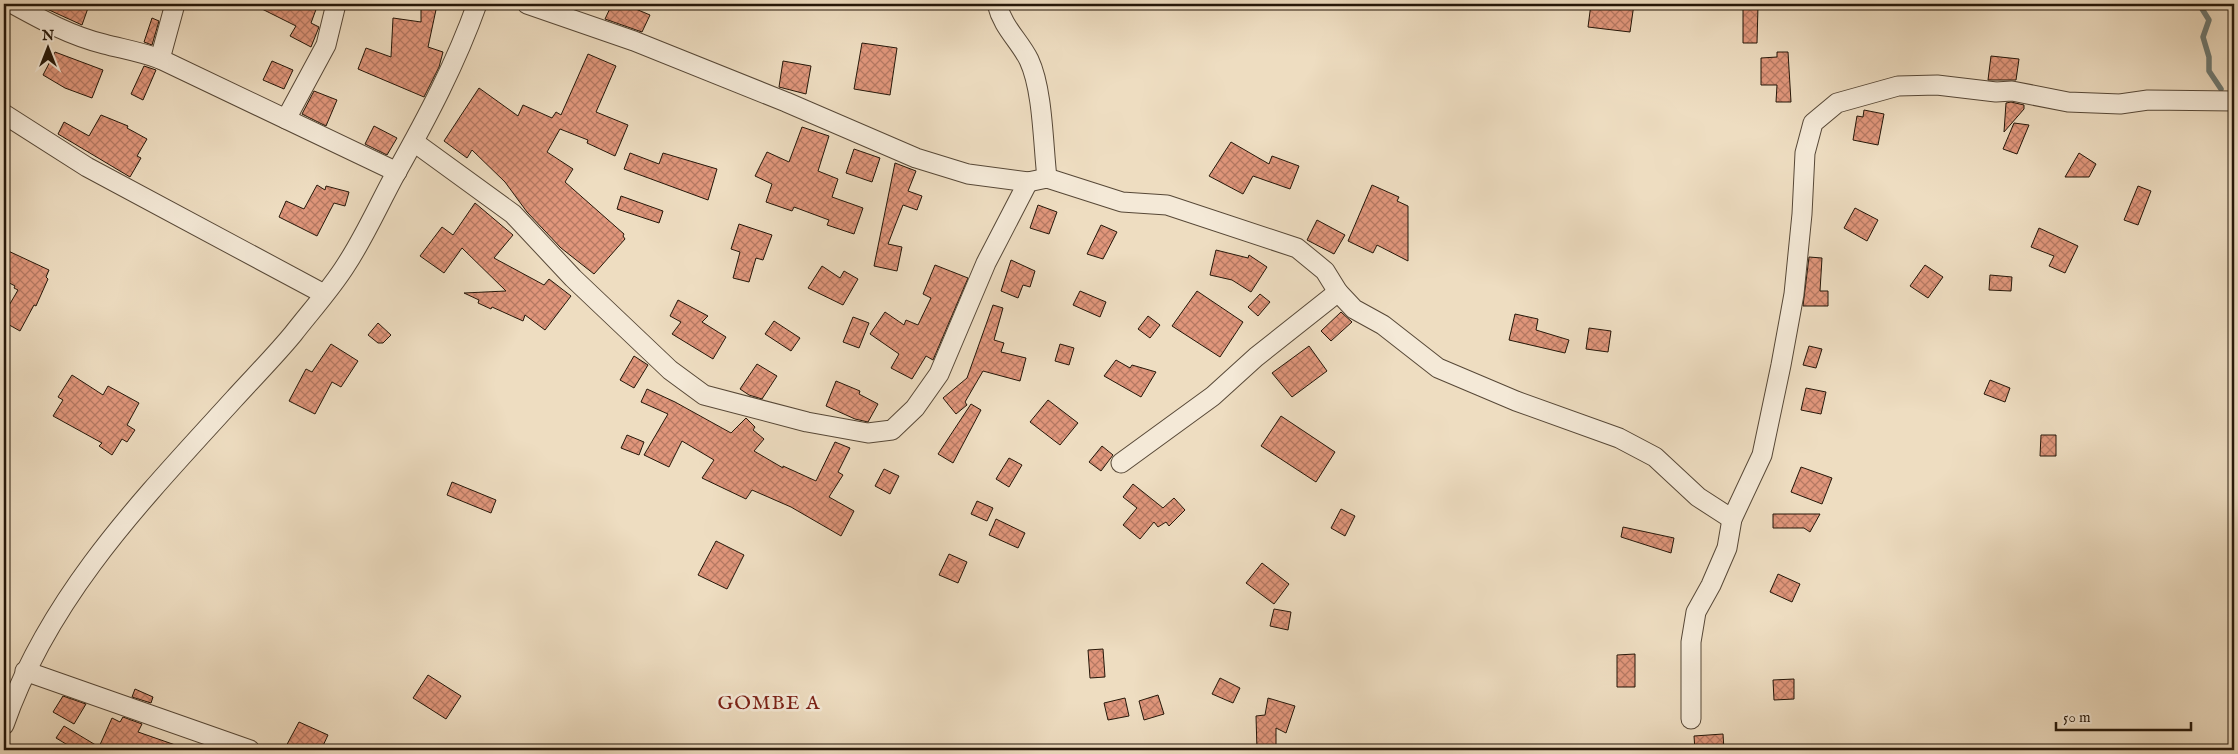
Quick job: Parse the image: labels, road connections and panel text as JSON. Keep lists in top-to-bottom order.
{
  "districts": ["GOMBE A"],
  "scale_bar": "50 m",
  "north": "top"
}
